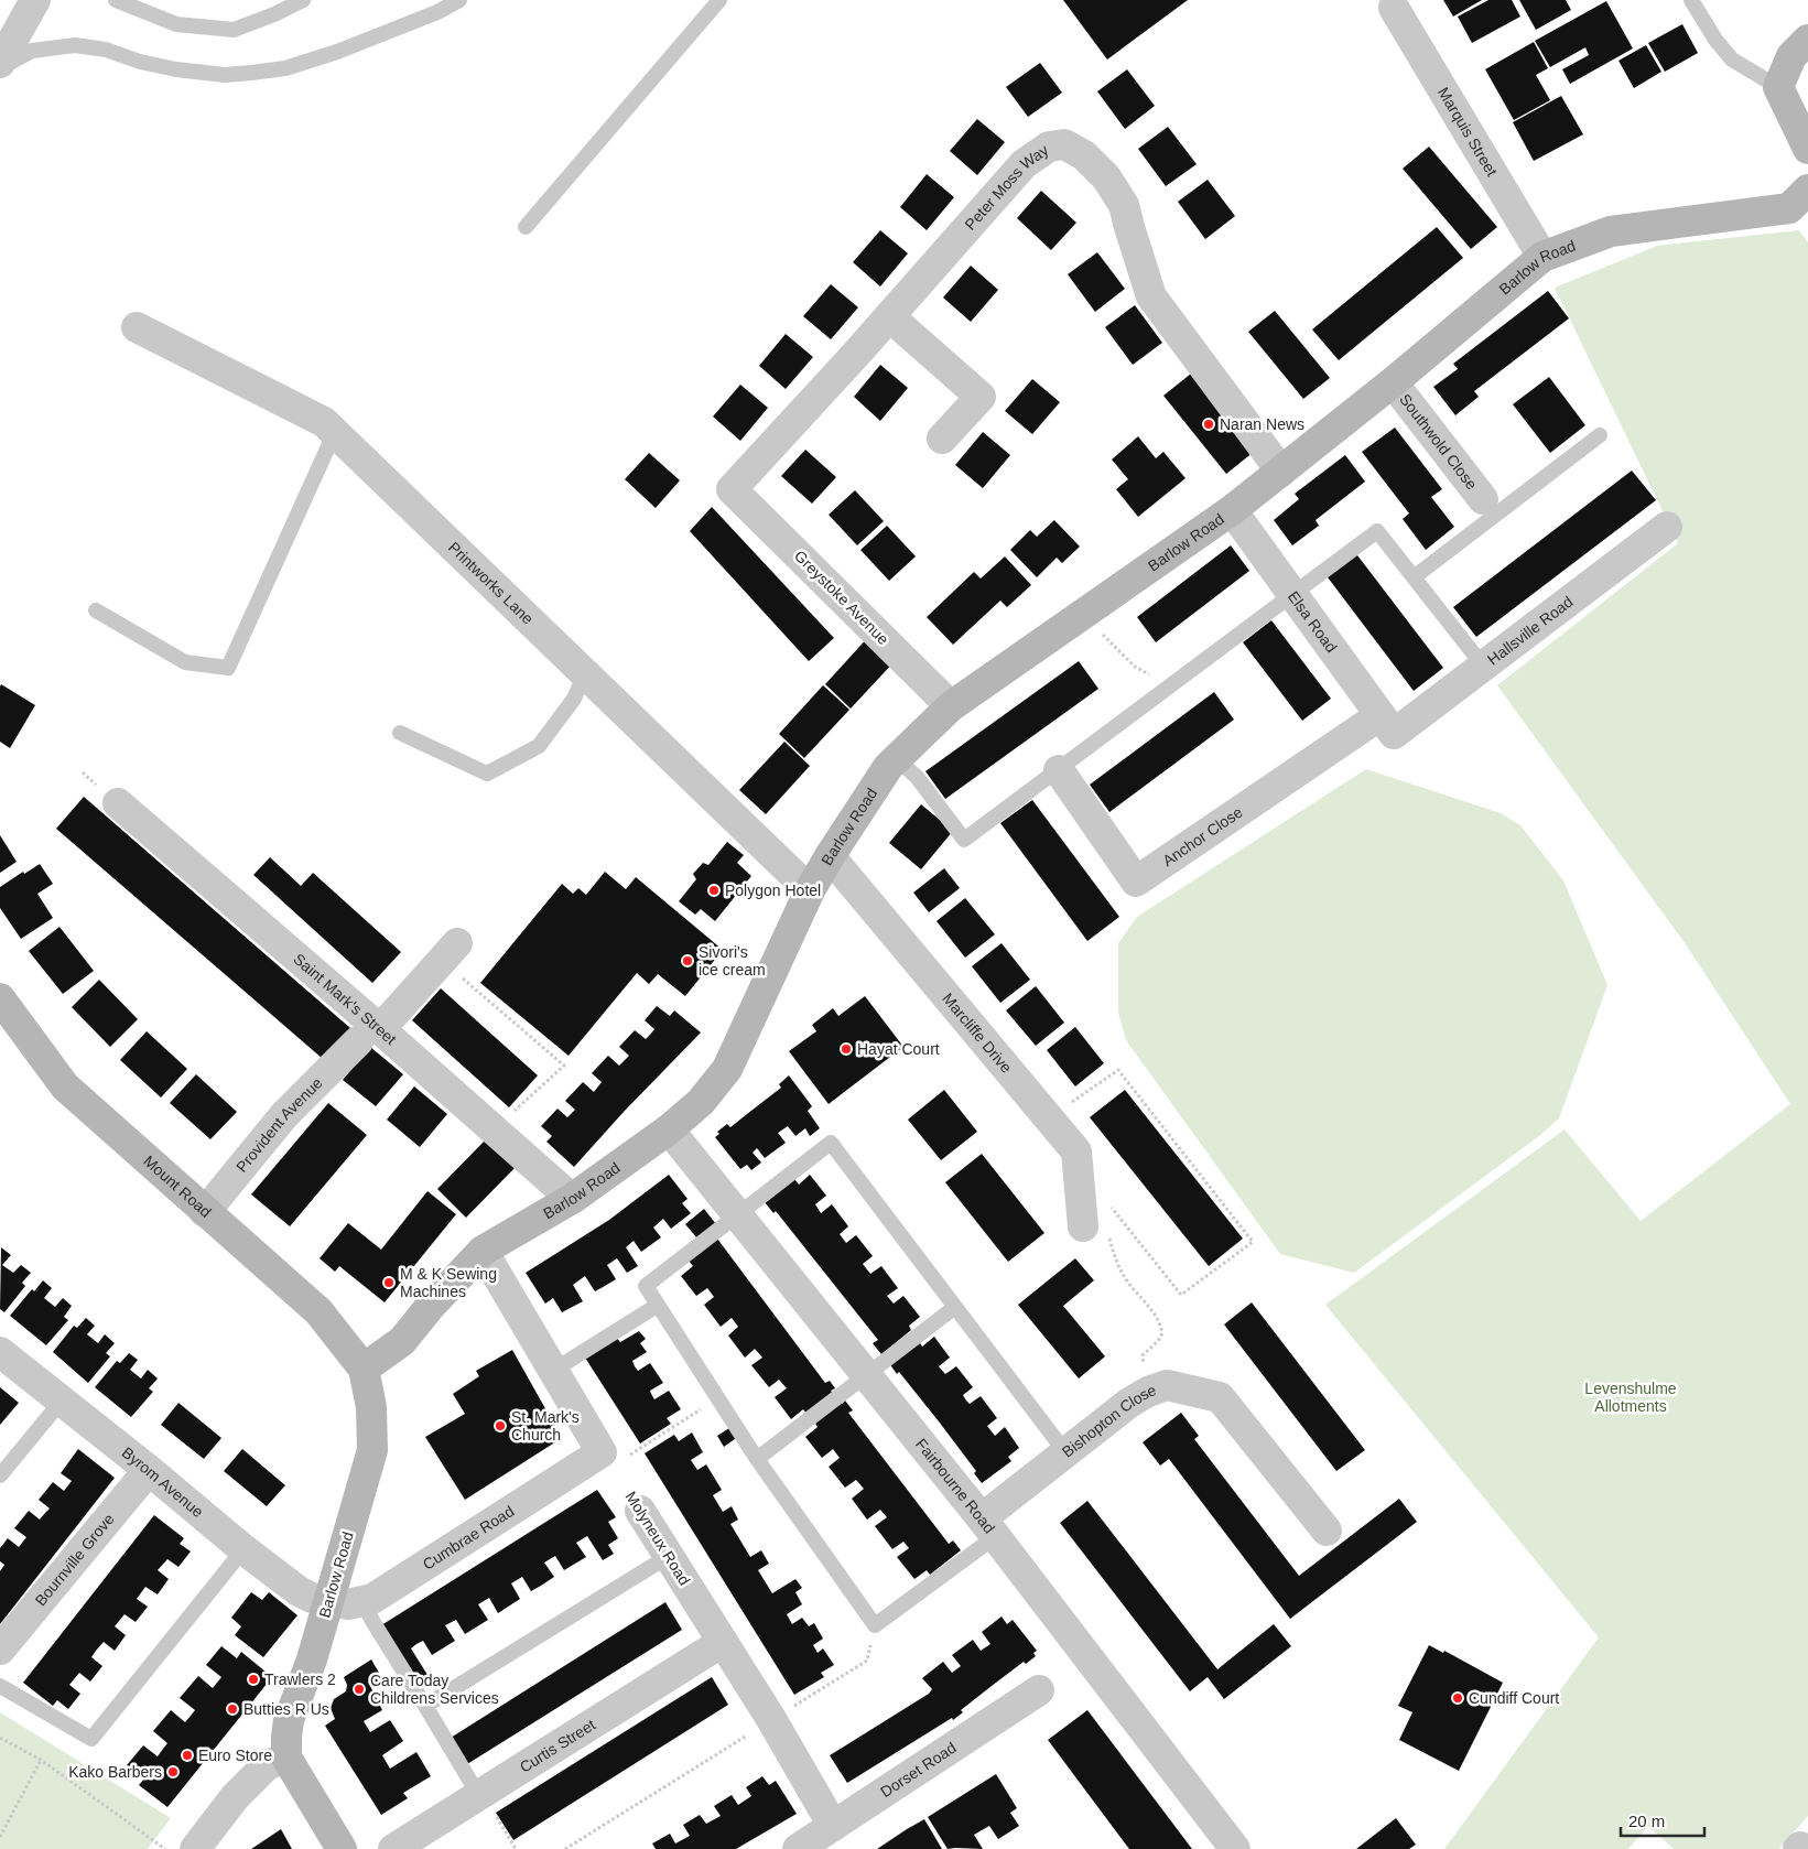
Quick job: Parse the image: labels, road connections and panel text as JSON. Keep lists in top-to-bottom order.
{
  "streets": {
    "street": [
      "Marquis Street",
      "Peter Moss Way",
      "Barlow Road",
      "Southwold Close",
      "Printworks Lane",
      "Greystoke Avenue",
      "Elsa Road",
      "Hallsville Road",
      "Anchor Close",
      "Saint Mark's Street",
      "Marcliffe Drive",
      "Provident Avenue",
      "Mount Road",
      "Bishopton Close",
      "Byrom Avenue",
      "Fairbourne Road",
      "Cumbrae Road",
      "Molyneux Road",
      "Bournville Grove",
      "Curtis Street",
      "Dorset Road"
    ]
  },
  "crossings": [
    ["Marquis Street", "Barlow Road"],
    ["Peter Moss Way", "Barlow Road"],
    ["Peter Moss Way", "Greystoke Avenue"],
    ["Barlow Road", "Southwold Close"],
    ["Barlow Road", "Printworks Lane"],
    ["Barlow Road", "Greystoke Avenue"],
    ["Barlow Road", "Elsa Road"],
    ["Barlow Road", "Saint Mark's Street"],
    ["Barlow Road", "Marcliffe Drive"],
    ["Barlow Road", "Mount Road"],
    ["Barlow Road", "Byrom Avenue"],
    ["Barlow Road", "Fairbourne Road"],
    ["Barlow Road", "Cumbrae Road"],
    ["Elsa Road", "Hallsville Road"],
    ["Elsa Road", "Anchor Close"],
    ["Hallsville Road", "Anchor Close"],
    ["Saint Mark's Street", "Provident Avenue"],
    ["Provident Avenue", "Mount Road"],
    ["Bishopton Close", "Fairbourne Road"],
    ["Byrom Avenue", "Cumbrae Road"],
    ["Byrom Avenue", "Bournville Grove"],
    ["Molyneux Road", "Curtis Street"],
    ["Molyneux Road", "Dorset Road"]
  ],
  "parks": ["Levenshulme Allotments"],
  "places": [
    "Naran News",
    "Polygon Hotel",
    "Sivori's ice cream",
    "Hayat Court",
    "M & K Sewing Machines",
    "St. Mark's Church",
    "Trawlers 2",
    "Care Today Childrens Services",
    "Cundiff Court",
    "Butties R Us",
    "Euro Store",
    "Kako Barbers"
  ],
  "scale_bar": "20 m"
}
